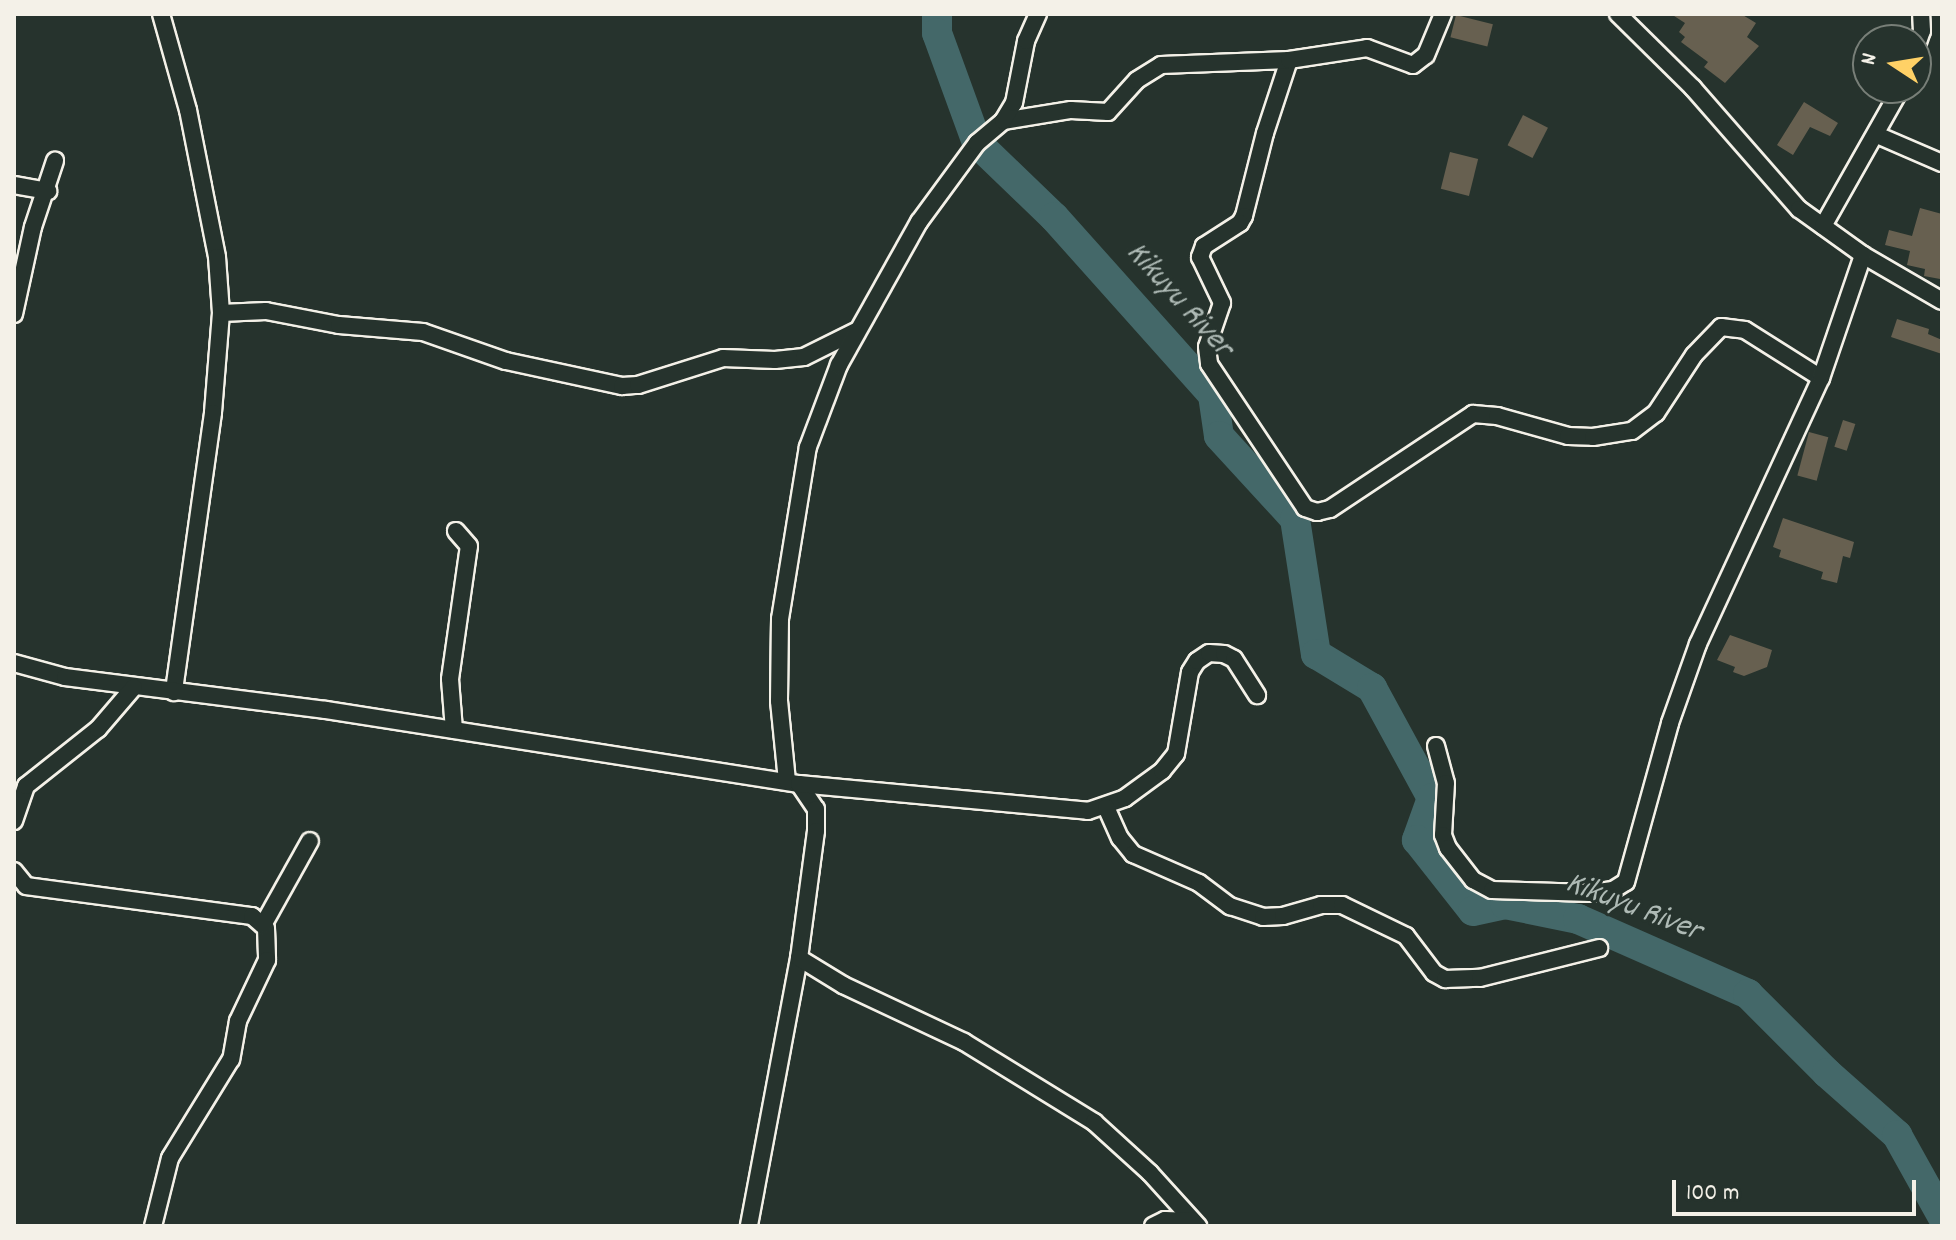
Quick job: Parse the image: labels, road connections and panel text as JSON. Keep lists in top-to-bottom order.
{
  "water": ["Kikuyu River"],
  "scale_bar": "100 m",
  "north": "left"
}
